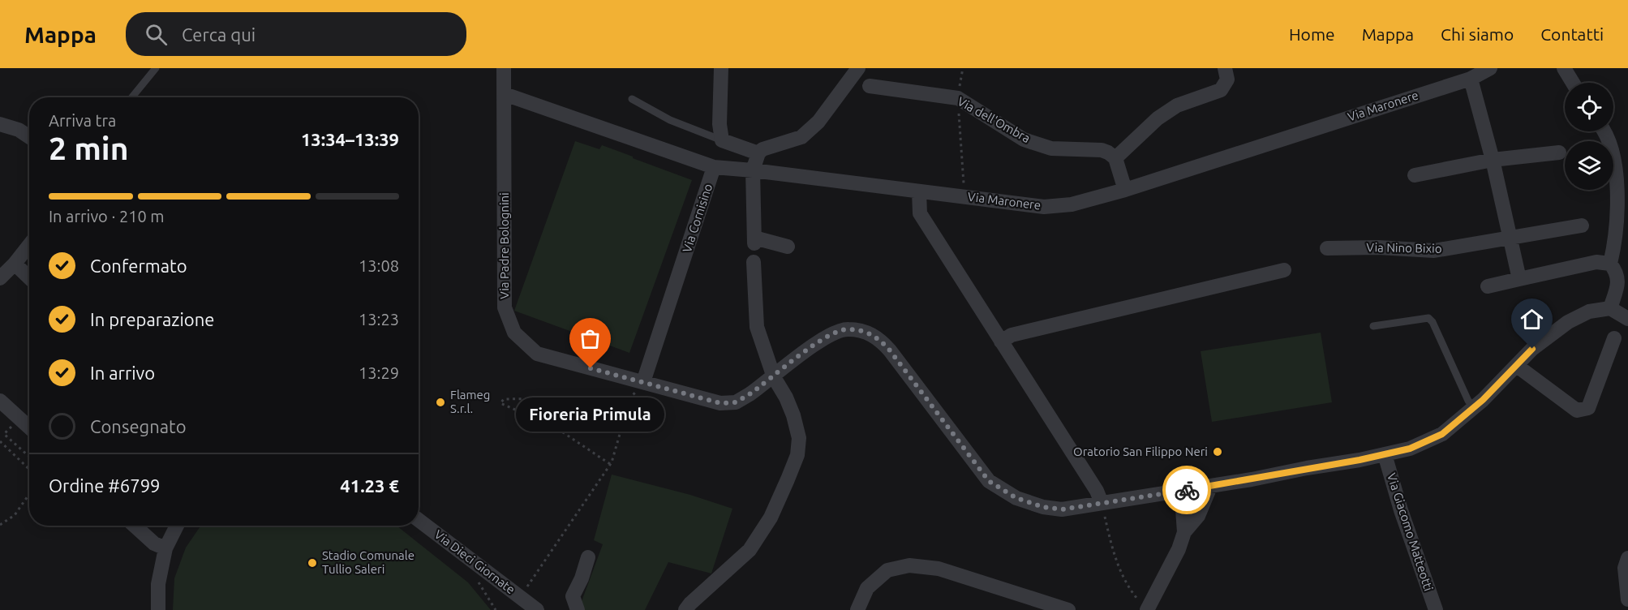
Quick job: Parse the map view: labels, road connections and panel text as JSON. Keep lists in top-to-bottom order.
{
  "streets": {
    "street": [
      "Via Maronere",
      "Via dell'Ombra",
      "Via Cornisino",
      "Via Padre Bolognini",
      "Via Nino Bixio",
      "Via Giacomo Matteotti",
      "Via Dieci Giornate"
    ]
  },
  "crossings": [
    ["Via Maronere", "Via Cornisino"],
    ["Via Cornisino", "Via Padre Bolognini"]
  ],
  "places": [
    "Fioreria Primula",
    "Flameg S.r.l.",
    "Oratorio San Filippo Neri",
    "Stadio Comunale Tullio Saleri"
  ],
  "page": {
    "header": "Mappa",
    "search": "Cerca qui",
    "nav": [
      "Home",
      "Mappa",
      "Chi siamo",
      "Contatti"
    ],
    "heading": ["2 min", "Arriva tra", "13:34–13:39"],
    "panel": ["Ordine #6799", "41.23 €"],
    "bar": "In arrivo · 210 m",
    "list": [
      ["Confermato", "13:08"],
      ["In preparazione", "13:23"],
      ["In arrivo", "13:29"],
      "Consegnato"
    ],
    "bubble": "Fioreria Primula"
  }
}
